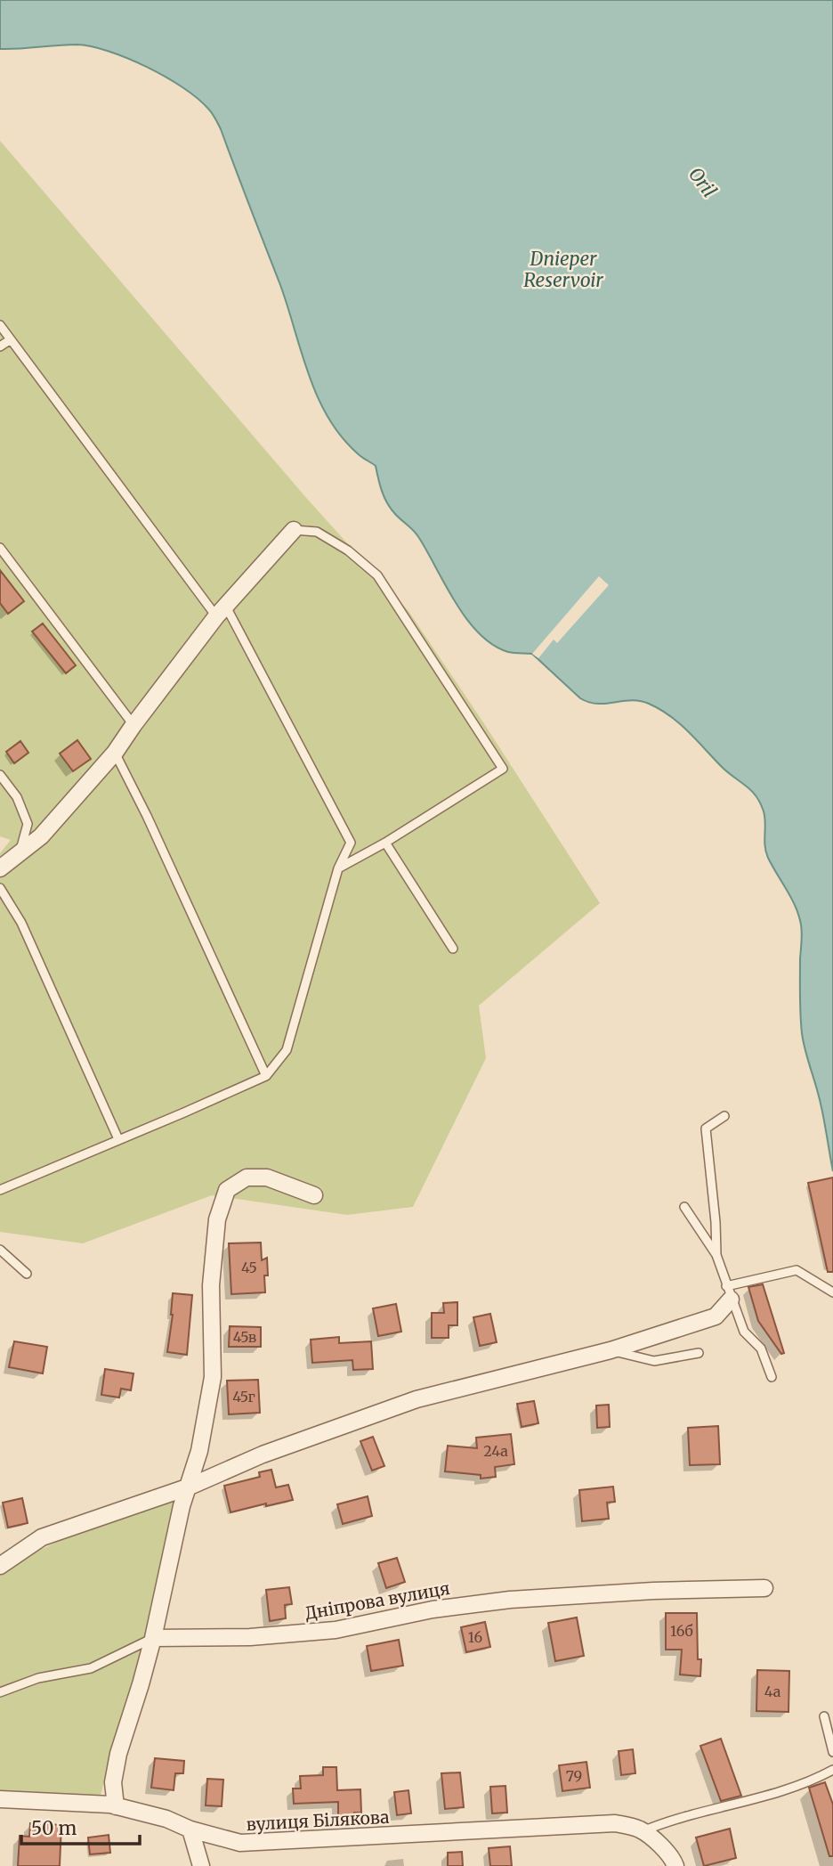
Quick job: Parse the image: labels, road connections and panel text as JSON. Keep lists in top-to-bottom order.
{
  "streets": {
    "street": ["Дніпрова вулиця", "вулиця Білякова"]
  },
  "water": ["Oril", "Dnieper Reservoir"],
  "house_numbers": [
    "45",
    "45в",
    "45г",
    "24а",
    "16б",
    "16",
    "4а",
    "79"
  ],
  "scale_bar": "50 m"
}
